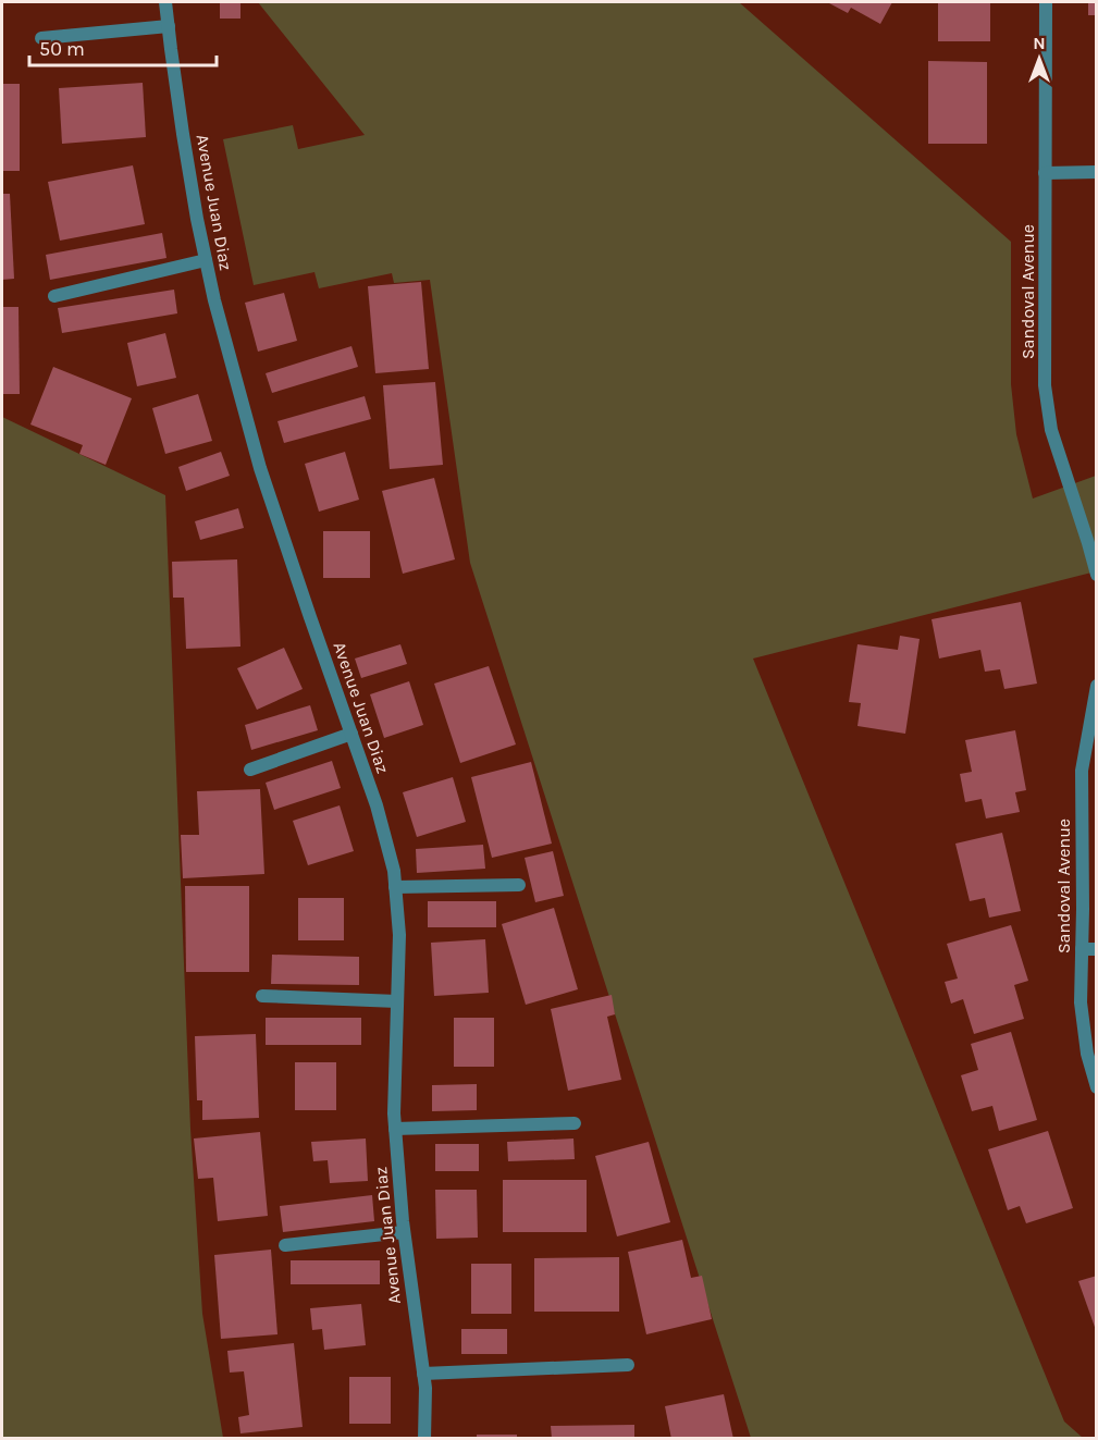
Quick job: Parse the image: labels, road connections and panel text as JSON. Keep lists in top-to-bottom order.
{
  "streets": {
    "street": ["Avenue Juan Diaz", "Sandoval Avenue"]
  },
  "scale_bar": "50 m",
  "north": "top"
}
